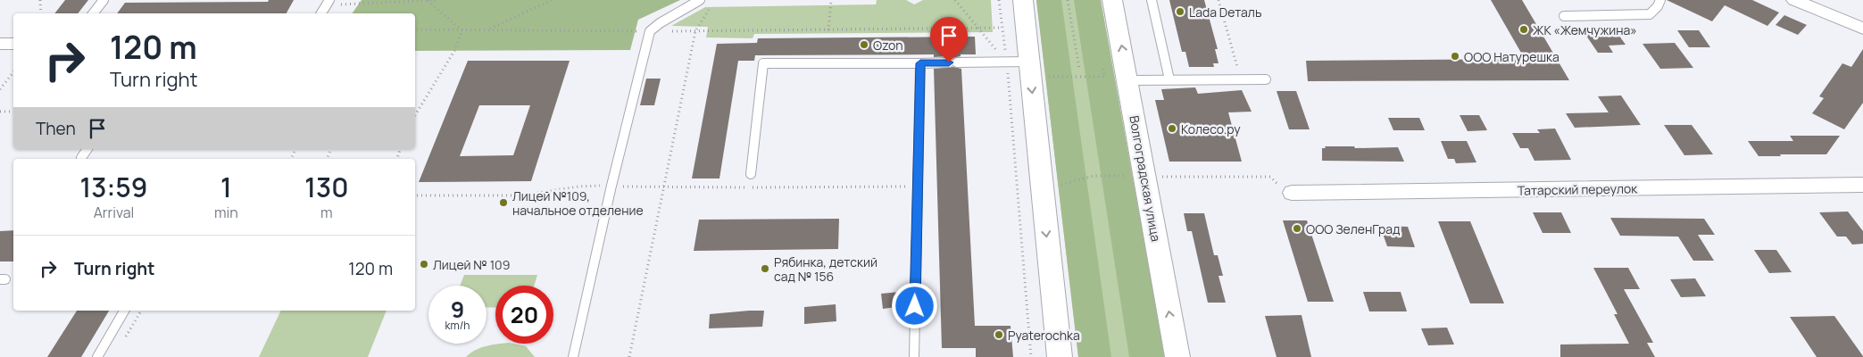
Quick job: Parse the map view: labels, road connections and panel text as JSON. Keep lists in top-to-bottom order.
{
  "streets": {
    "street": ["Волгоградская улица", "Татарский переулок"]
  },
  "places": [
    "Lada Dеталь",
    "ЖК «Жемчужина»",
    "Ozon",
    "ООО Натурешка",
    "Колесо.ру",
    "Лицей №109, начальное отделение",
    "ООО ЗеленГрад",
    "Лицей № 109",
    "Рябинка, детский сад № 156",
    "Pyaterochka"
  ],
  "page": {
    "turn": ["120 m", "Turn right"],
    "then": "Then",
    "eta": [
      "13:59",
      "Arrival",
      "1",
      "min",
      "130",
      "m"
    ],
    "list": [
      {
        "name": "Turn right",
        "value": "120 m"
      }
    ],
    "speed": "9 km/h",
    "limit": "20"
  }
}
